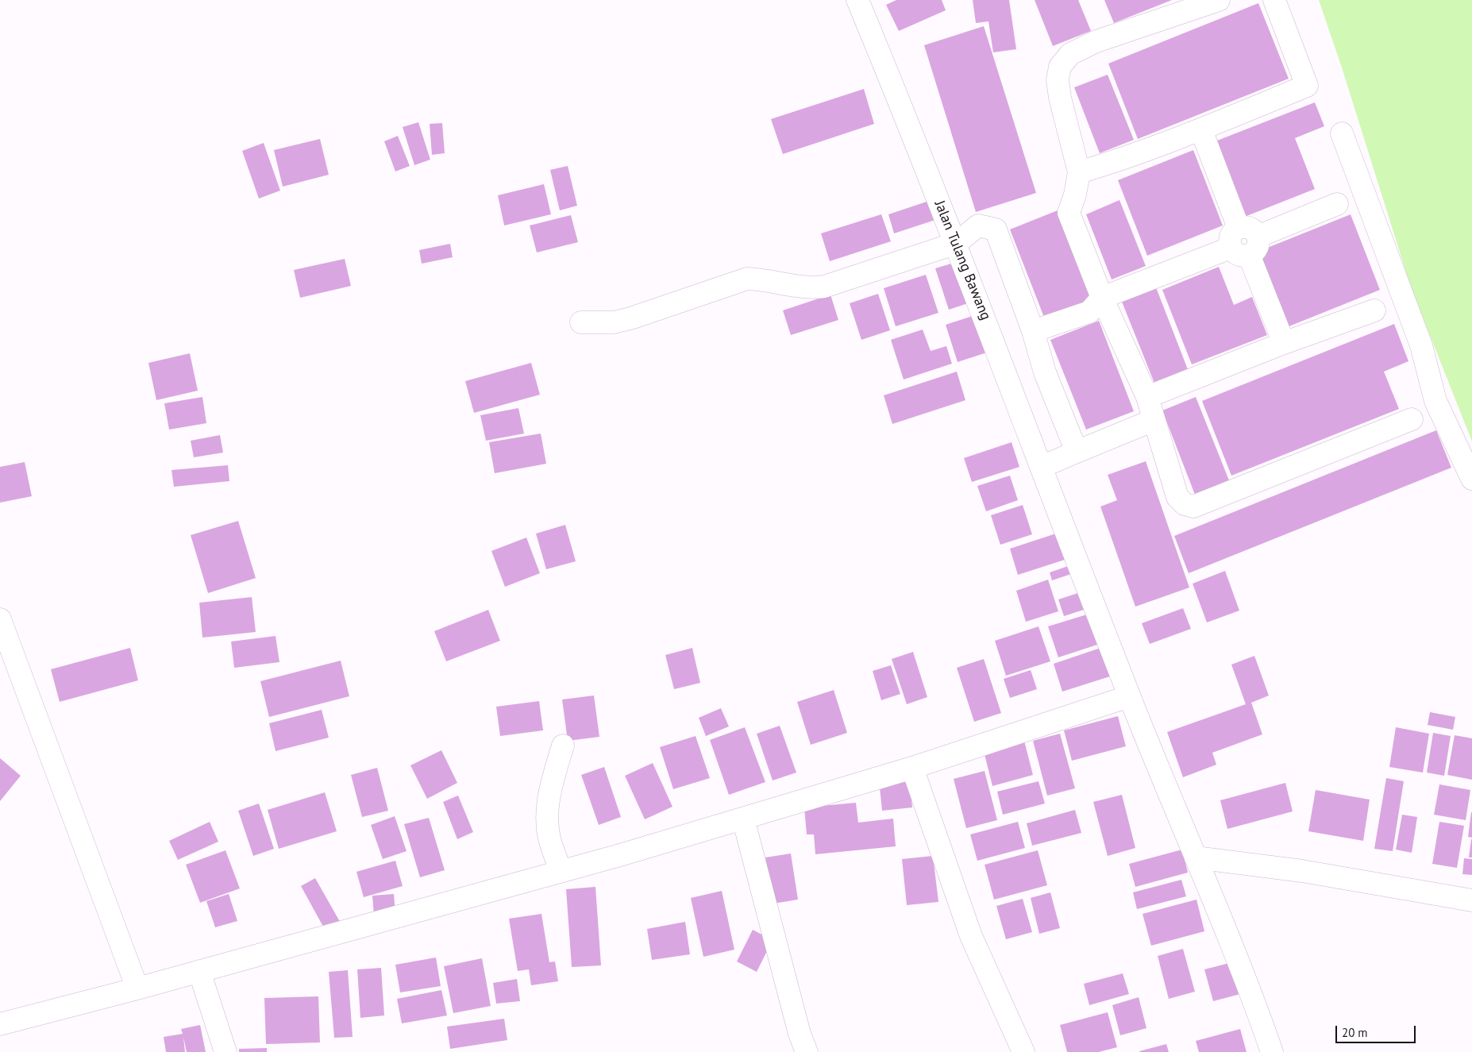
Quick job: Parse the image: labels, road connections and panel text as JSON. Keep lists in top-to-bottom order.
{
  "streets": {
    "street": ["Jalan Tulang Bawang"]
  },
  "scale_bar": "20 m"
}
